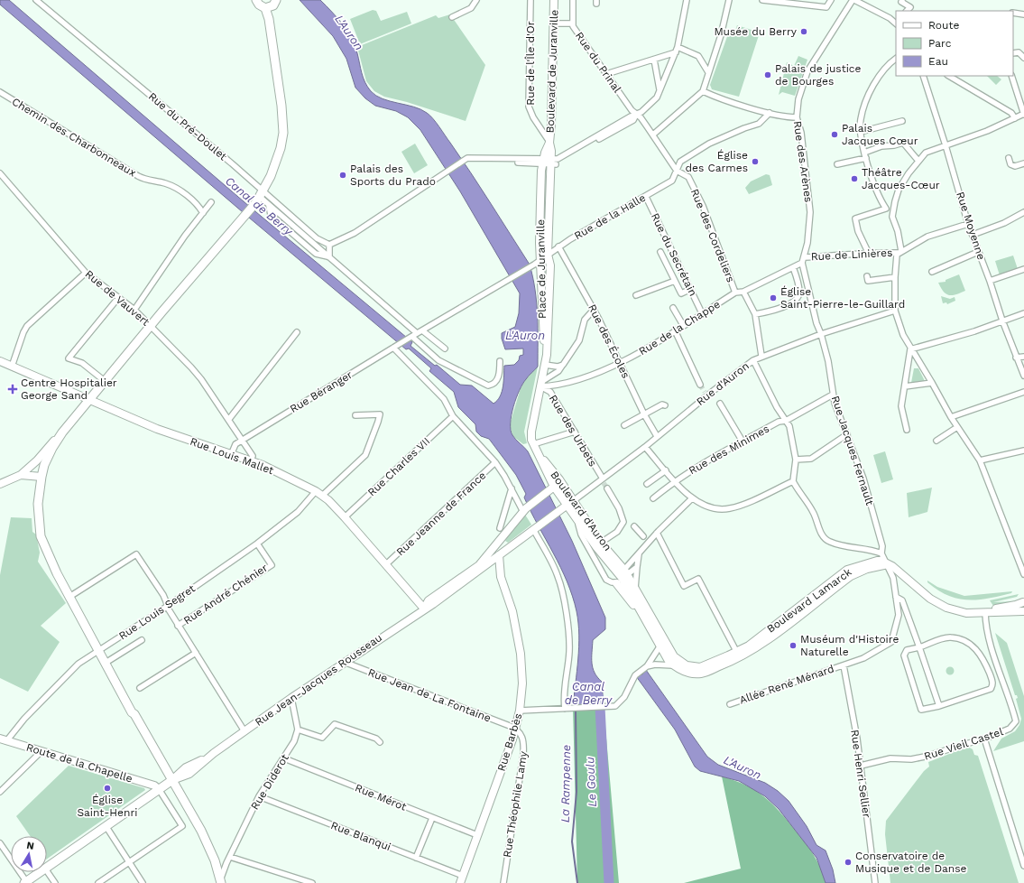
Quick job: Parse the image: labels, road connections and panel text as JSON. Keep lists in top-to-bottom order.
{
  "streets": {
    "main road": [
      "Boulevard de Juranville",
      "Place de Juranville",
      "Rue Louis Mallet",
      "Boulevard d'Auron",
      "Boulevard Lamarck",
      "Rue Jean-Jacques Rousseau",
      "Rue Barbès",
      "Route de la Chapelle"
    ],
    "street": [
      "Rue du Prinal",
      "Rue de l'Île d'Or",
      "Rue du Pré-Doulet",
      "Chemin des Charbonneaux",
      "Rue des Arènes",
      "Rue de la Halle",
      "Rue Moyenne",
      "Rue des Cordeliers",
      "Rue du Secrétain",
      "Rue de Linières",
      "Rue de Vauvert",
      "Rue de la Chappe",
      "Rue des Écoles",
      "Rue d'Auron",
      "Rue Béranger",
      "Rue des Urbets",
      "Rue des Minimes",
      "Rue Jacques Fernault",
      "Rue Charles VII",
      "Rue Jeanne de France",
      "Rue André Chénier",
      "Rue Louis Segret",
      "Allée René Ménard",
      "Rue Jean de La Fontaine",
      "Rue Vieil Castel",
      "Rue Henri Sellier",
      "Rue Diderot",
      "Rue Mérot",
      "Rue Théophile Lamy",
      "Rue Blanqui"
    ]
  },
  "crossings": [
    ["Rue du Prinal", "Boulevard de Juranville"],
    ["Rue du Prinal", "Rue des Cordeliers"],
    ["Rue de l'Île d'Or", "Boulevard de Juranville"],
    ["Boulevard de Juranville", "Place de Juranville"],
    ["Rue du Pré-Doulet", "Rue Béranger"],
    ["Rue des Arènes", "Rue de Linières"],
    ["Rue de la Halle", "Rue des Cordeliers"],
    ["Rue de la Halle", "Rue du Secrétain"],
    ["Rue de la Halle", "Place de Juranville"],
    ["Rue de la Halle", "Rue des Écoles"],
    ["Rue de la Halle", "Rue Béranger"],
    ["Rue des Cordeliers", "Rue de la Chappe"],
    ["Rue du Secrétain", "Rue de la Chappe"],
    ["Place de Juranville", "Boulevard d'Auron"],
    ["Rue de Vauvert", "Rue Béranger"],
    ["Rue de Vauvert", "Rue Louis Mallet"],
    ["Rue de la Chappe", "Rue des Écoles"],
    ["Rue de la Chappe", "Rue des Urbets"],
    ["Rue de la Chappe", "Boulevard d'Auron"],
    ["Rue des Écoles", "Rue d'Auron"],
    ["Rue d'Auron", "Rue des Urbets"],
    ["Rue d'Auron", "Rue Jacques Fernault"],
    ["Rue d'Auron", "Boulevard d'Auron"],
    ["Rue d'Auron", "Rue Jean-Jacques Rousseau"],
    ["Rue Béranger", "Rue Louis Mallet"],
    ["Rue des Urbets", "Boulevard d'Auron"],
    ["Rue des Minimes", "Rue Jacques Fernault"],
    ["Rue Jacques Fernault", "Boulevard Lamarck"],
    ["Rue Jacques Fernault", "Allée René Ménard"],
    ["Rue Louis Mallet", "Rue Charles VII"],
    ["Rue Louis Mallet", "Rue Jeanne de France"],
    ["Rue Louis Mallet", "Rue Louis Segret"],
    ["Rue Louis Mallet", "Rue Jean-Jacques Rousseau"],
    ["Boulevard d'Auron", "Boulevard Lamarck"],
    ["Boulevard d'Auron", "Rue Jean-Jacques Rousseau"],
    ["Rue André Chénier", "Rue Louis Segret"],
    ["Rue Louis Segret", "Route de la Chapelle"],
    ["Rue Jean-Jacques Rousseau", "Rue Jean de La Fontaine"],
    ["Rue Jean-Jacques Rousseau", "Rue Barbès"],
    ["Allée René Ménard", "Rue Henri Sellier"],
    ["Rue Jean de La Fontaine", "Rue Barbès"],
    ["Rue Jean de La Fontaine", "Rue Théophile Lamy"],
    ["Rue Barbès", "Rue Mérot"],
    ["Rue Barbès", "Rue Théophile Lamy"],
    ["Rue Barbès", "Rue Blanqui"],
    ["Rue Vieil Castel", "Rue Henri Sellier"],
    ["Rue Diderot", "Rue Mérot"],
    ["Rue Diderot", "Rue Blanqui"]
  ],
  "water": [
    "L'Auron",
    "Canal de Berry",
    "Le Goulu",
    "La Rampenne"
  ],
  "places": {
    "other": [
      "Musée du Berry",
      "Palais de justice de Bourges",
      "Palais Jacques Cœur",
      "Église des Carmes",
      "Palais des Sports du Prado",
      "Théâtre Jacques-Cœur",
      "Église Saint-Pierre-le-Guillard",
      "Muséum d'Histoire Naturelle",
      "Église Saint-Henri",
      "Conservatoire de Musique et de Danse"
    ],
    "health": ["Centre Hospitalier George Sand"]
  },
  "legend": ["Route", "Parc", "Eau"],
  "north": "top"
}
